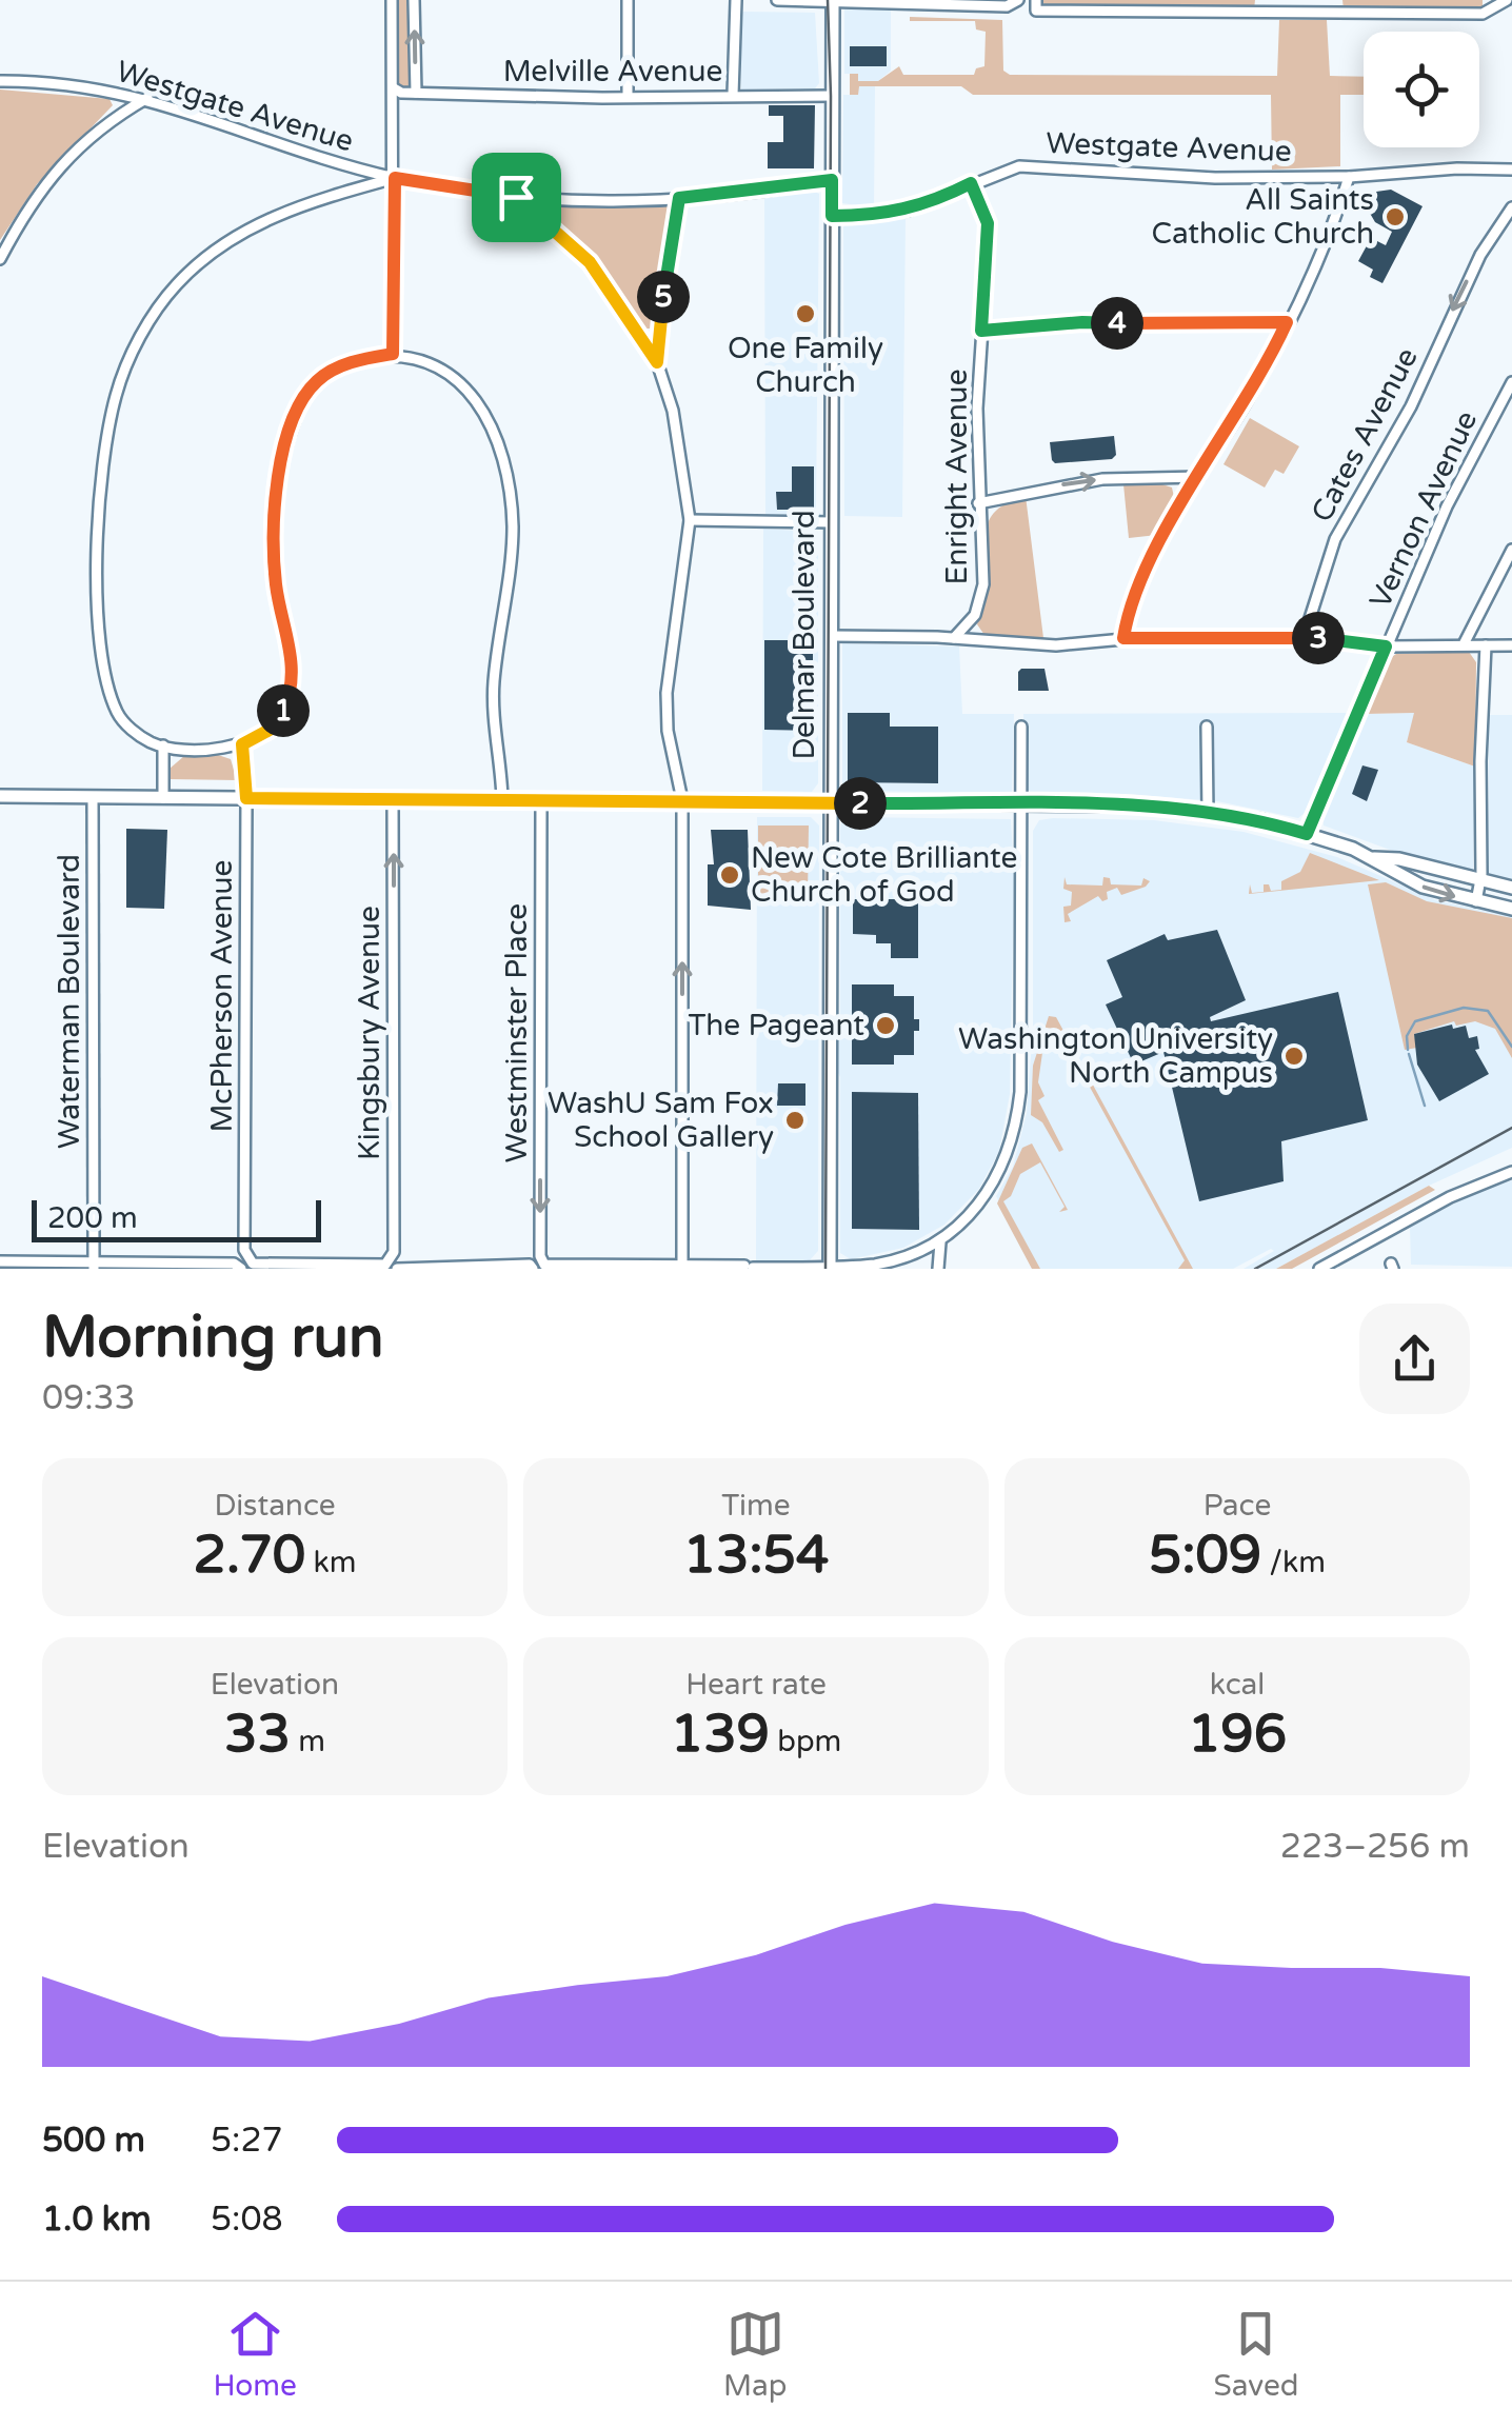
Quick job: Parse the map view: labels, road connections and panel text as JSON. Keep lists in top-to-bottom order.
{
  "streets": {
    "main road": ["Delmar Boulevard"],
    "street": [
      "Melville Avenue",
      "Westgate Avenue",
      "Cates Avenue",
      "Enright Avenue",
      "Vernon Avenue",
      "McPherson Avenue",
      "Waterman Boulevard",
      "Kingsbury Avenue",
      "Westminster Place"
    ]
  },
  "crossings": [
    ["Melville Avenue", "Delmar Boulevard"],
    ["Westgate Avenue", "Enright Avenue"],
    ["Westgate Avenue", "Delmar Boulevard"],
    ["McPherson Avenue", "Kingsbury Avenue"]
  ],
  "one_way": ["Cates Avenue", "Kingsbury Avenue", "Westminster Place"],
  "places": [
    "All Saints Catholic Church",
    "One Family Church",
    "New Cote Brilliante Church of God",
    "The Pageant",
    "Washington University North Campus",
    "WashU Sam Fox School Gallery"
  ],
  "scale_bar": "200 m",
  "page": {
    "pins": [
      "5",
      "4",
      "3",
      "1",
      "2"
    ],
    "scale": "200 m",
    "heading": ["Morning run", "09:33"],
    "stats": [
      ["Distance", "2.70 km"],
      ["Time", "13:54"],
      ["Pace", "5:09 /km"],
      ["Elevation", "33 m"],
      ["Heart rate", "139 bpm"],
      ["kcal", "196"]
    ],
    "chart": ["Elevation", "223–256 m"],
    "list": [
      {
        "name": "500 m",
        "note": "5:27"
      },
      {
        "name": "1.0 km",
        "note": "5:08"
      }
    ],
    "tabs": ["Home", "Map", "Saved"]
  }
}
